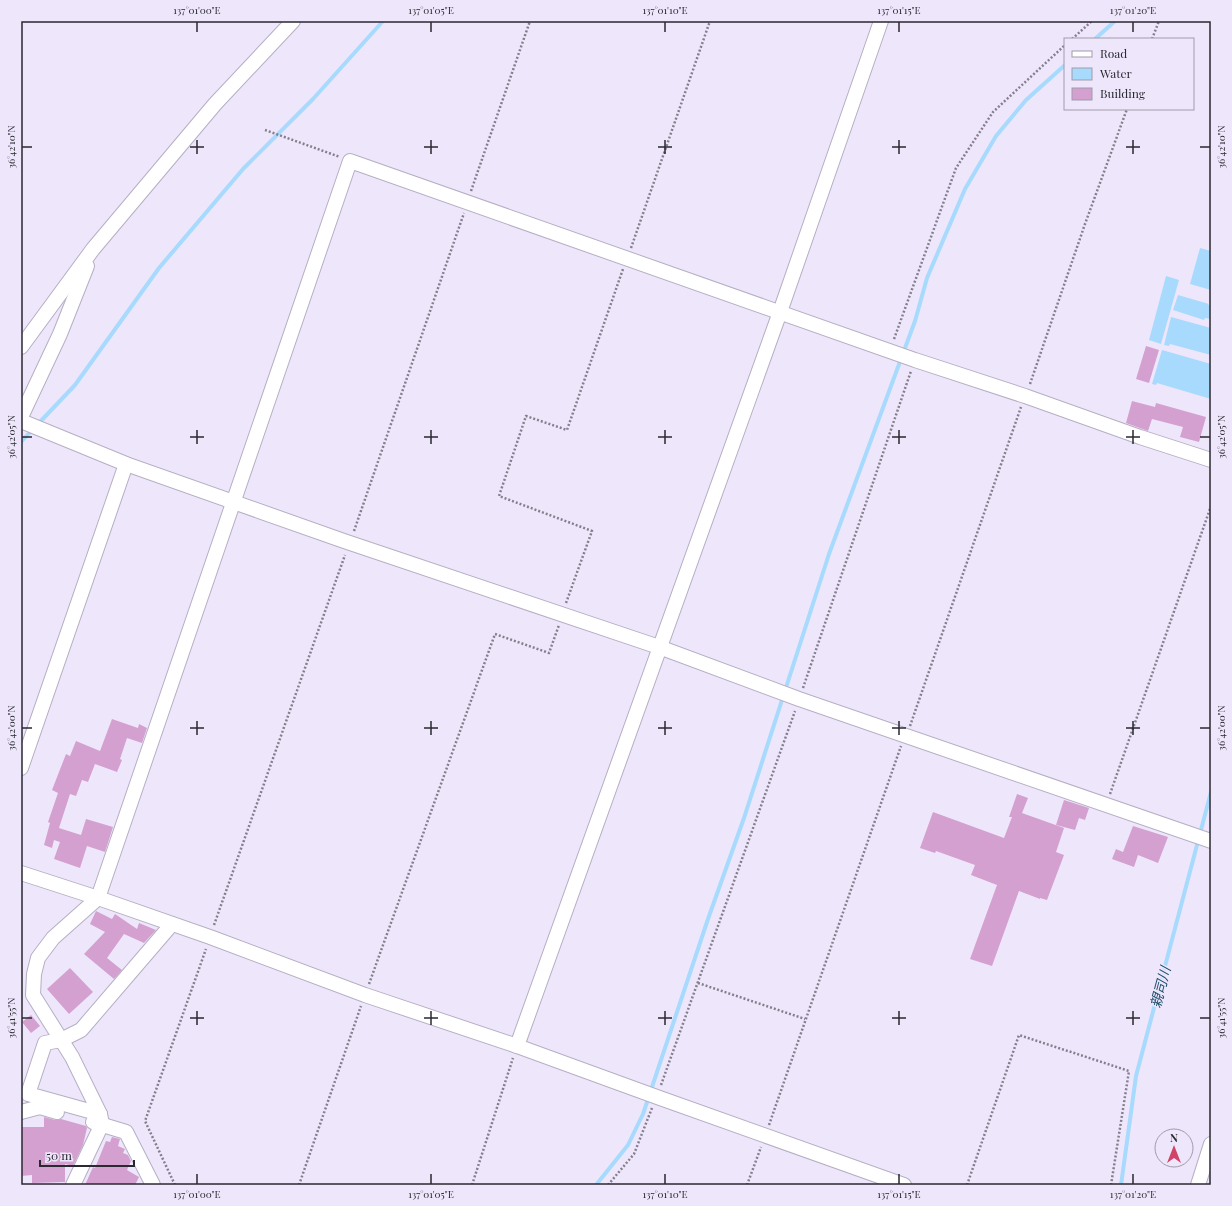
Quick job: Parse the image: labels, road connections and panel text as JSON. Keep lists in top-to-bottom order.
{
  "water": ["親司川"],
  "legend": ["Road", "Water", "Building"],
  "scale_bar": "50 m",
  "north": "top",
  "coordinates": [
    "137°01'00\"E",
    "137°01'05\"E",
    "137°01'10\"E",
    "137°01'15\"E",
    "137°01'20\"E",
    "36°42'10\"N",
    "36°42'05\"N",
    "36°42'00\"N",
    "36°41'55\"N"
  ]
}
